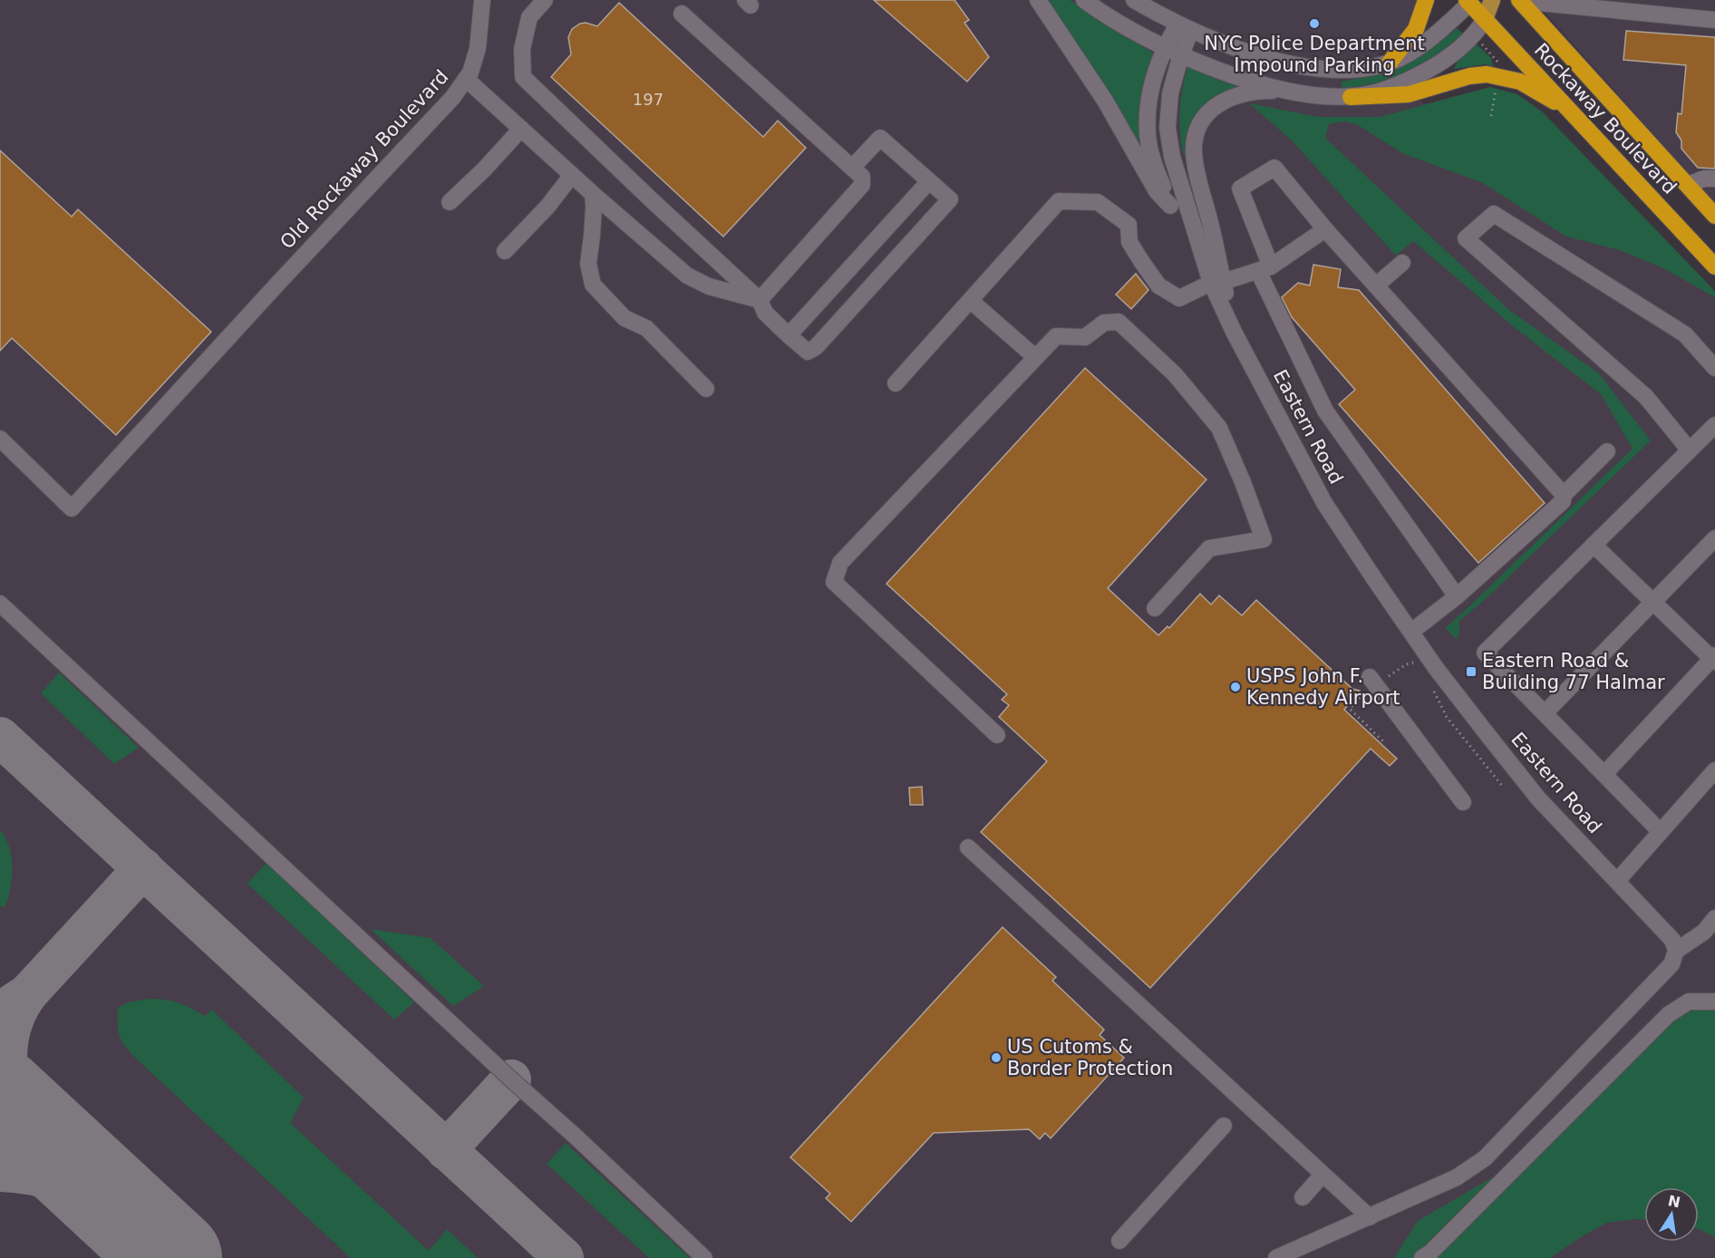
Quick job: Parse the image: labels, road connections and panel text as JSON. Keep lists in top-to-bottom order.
{
  "streets": {
    "highway": ["Rockaway Boulevard"],
    "street": ["Old Rockaway Boulevard", "Eastern Road"]
  },
  "places": {
    "other": ["NYC Police Department Impound Parking", "USPS John F. Kennedy Airport", "US Cutoms & Border Protection"],
    "transit": ["Eastern Road & Building 77 Halmar"]
  },
  "house_numbers": ["197"],
  "north": "top"
}
